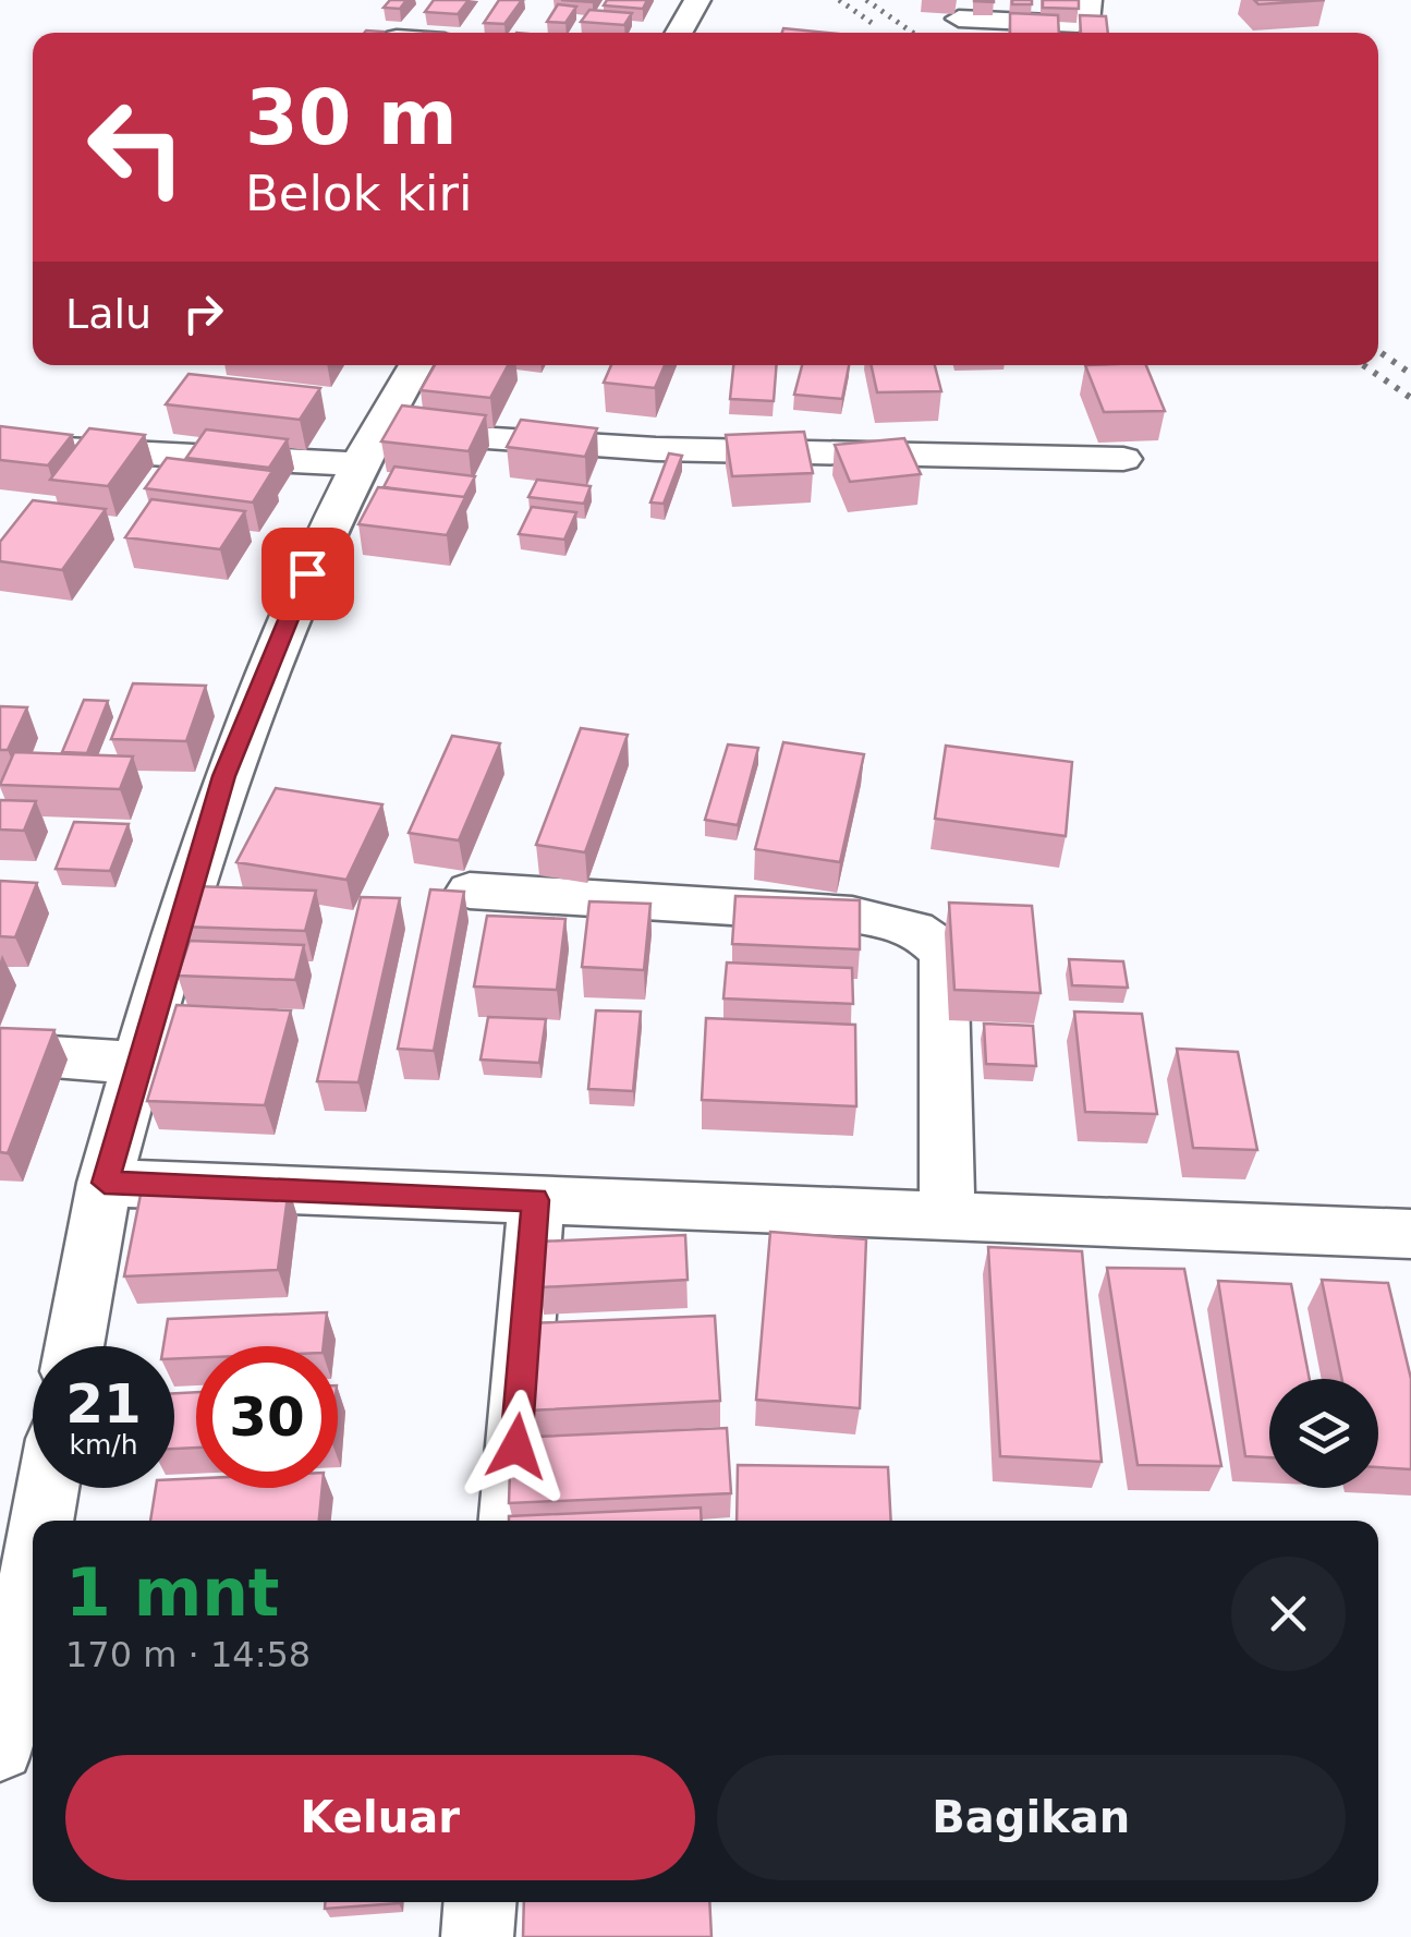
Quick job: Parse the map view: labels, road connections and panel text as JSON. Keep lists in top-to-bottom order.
{
  "page": {
    "turn": ["30 m", "Belok kiri"],
    "then": "Lalu",
    "speed": "21 km/h",
    "limit": "30",
    "heading": ["1 mnt", "170 m · 14:58"],
    "buttons": ["Keluar", "Bagikan"]
  }
}
